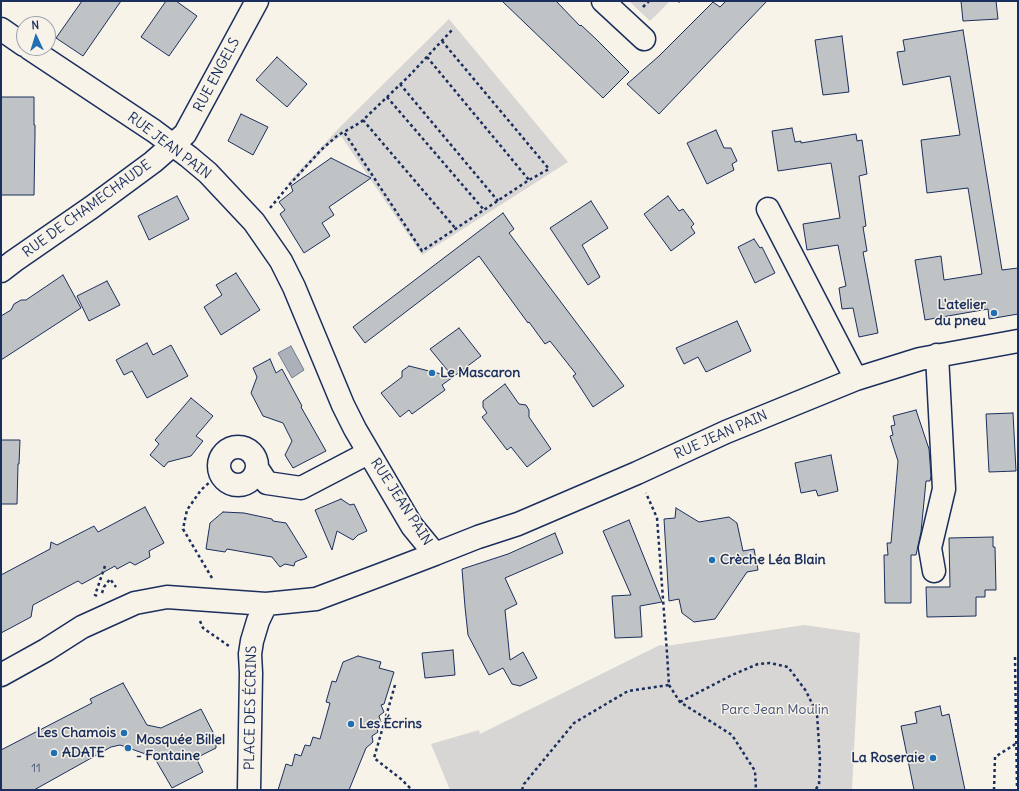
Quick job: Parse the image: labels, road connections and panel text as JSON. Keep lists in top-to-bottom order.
{
  "streets": {
    "street": [
      "RUE ENGELS",
      "RUE JEAN PAIN",
      "RUE DE CHAMECHAUDE",
      "PLACE DES ÉCRINS"
    ]
  },
  "crossings": [
    ["RUE ENGELS", "RUE JEAN PAIN"],
    ["RUE ENGELS", "RUE DE CHAMECHAUDE"],
    ["RUE JEAN PAIN", "RUE DE CHAMECHAUDE"]
  ],
  "parks": ["Parc Jean Moulin"],
  "places": [
    "L'atelier du pneu",
    "Le Mascaron",
    "Crèche Léa Blain",
    "Les Écrins",
    "Les Chamois",
    "Mosquée Billel - Fontaine",
    "ADATE",
    "La Roseraie"
  ],
  "house_numbers": ["11"],
  "north": "top"
}
